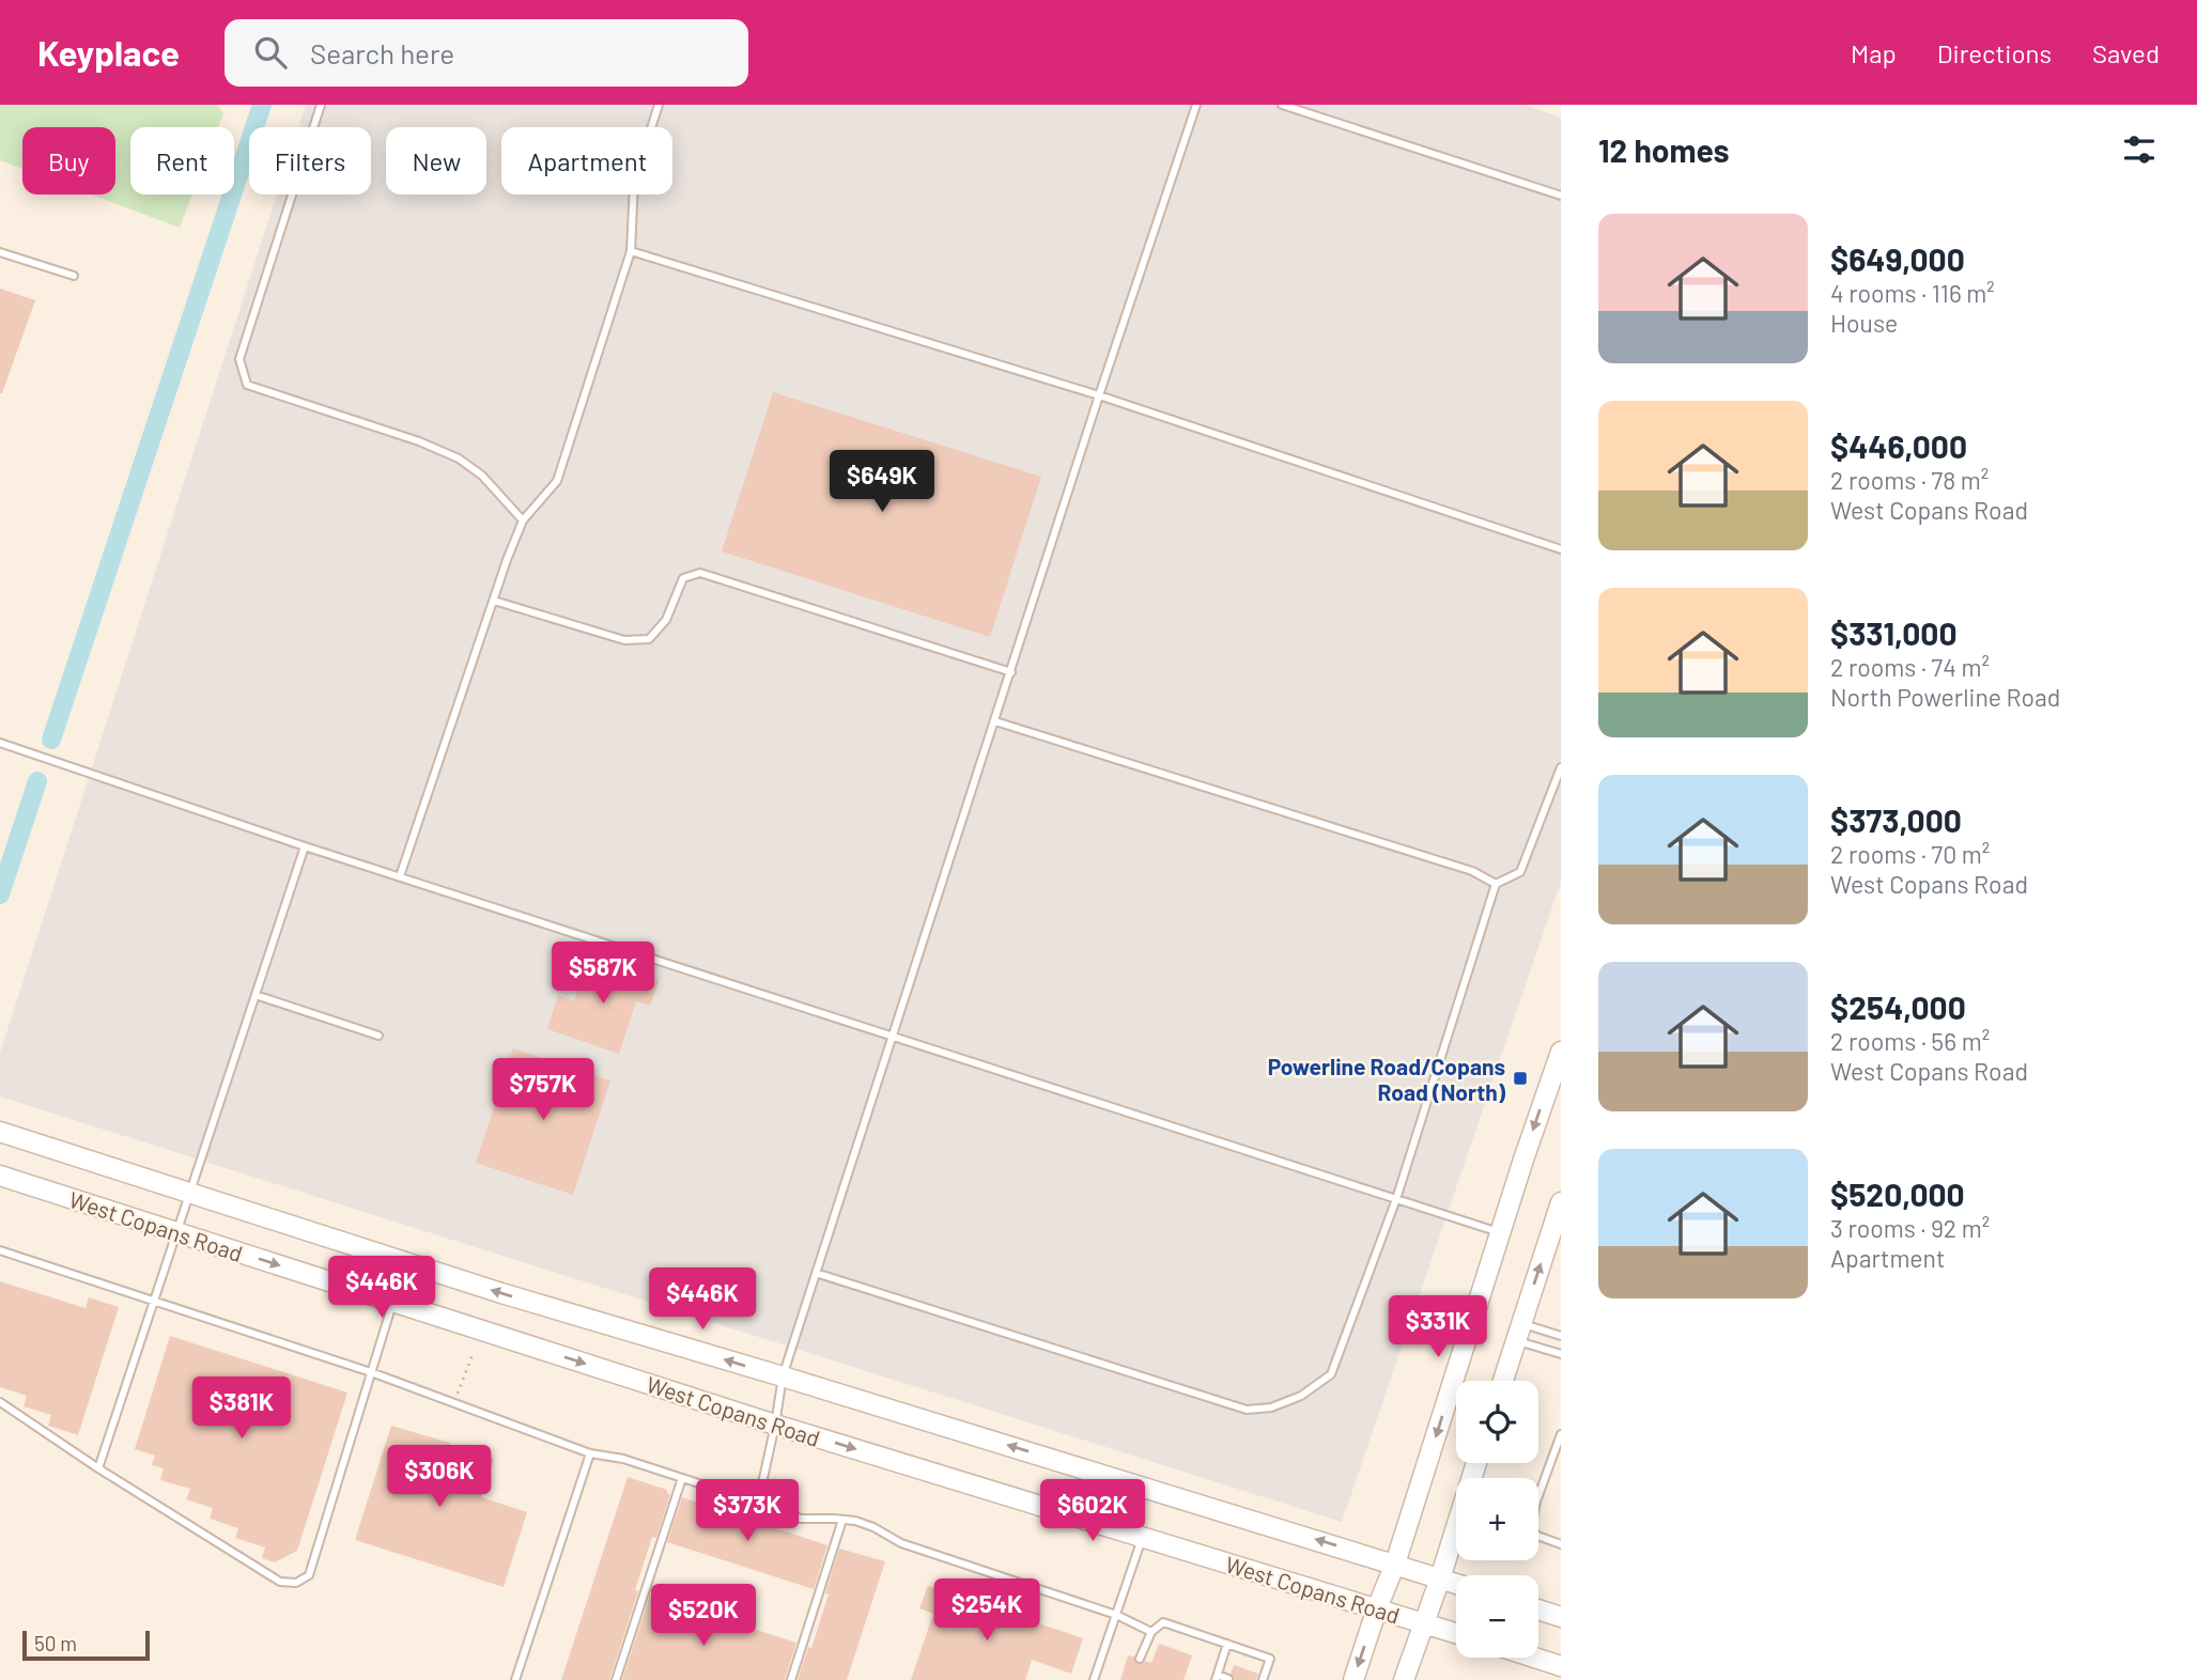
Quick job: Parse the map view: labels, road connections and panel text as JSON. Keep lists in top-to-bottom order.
{
  "streets": {
    "main road": ["West Copans Road"]
  },
  "places": {
    "transit": ["Powerline Road/Copans Road (North)"]
  },
  "scale_bar": "50 m",
  "page": {
    "header": "Keyplace",
    "search": "Search here",
    "nav": ["Map", "Directions", "Saved"],
    "heading": "12 homes",
    "chip": [
      "Buy",
      "Rent",
      "Filters",
      "New",
      "Apartment"
    ],
    "list": [
      {
        "name": "$649,000",
        "note": "4 rooms · 116 m² · House"
      },
      {
        "name": "$446,000",
        "note": "2 rooms · 78 m² · West Copans Road"
      },
      {
        "name": "$331,000",
        "note": "2 rooms · 74 m² · North Powerline Road"
      },
      {
        "name": "$373,000",
        "note": "2 rooms · 70 m² · West Copans Road"
      },
      {
        "name": "$254,000",
        "note": "2 rooms · 56 m² · West Copans Road"
      },
      {
        "name": "$520,000",
        "note": "3 rooms · 92 m² · Apartment"
      }
    ],
    "price": [
      "$649K",
      "$587K",
      "$757K",
      "$446K",
      "$446K",
      "$331K",
      "$381K",
      "$306K",
      "$373K",
      "$602K",
      "$254K",
      "$520K"
    ],
    "map_buttons": ["+", "−"],
    "scale": "50 m"
  }
}
